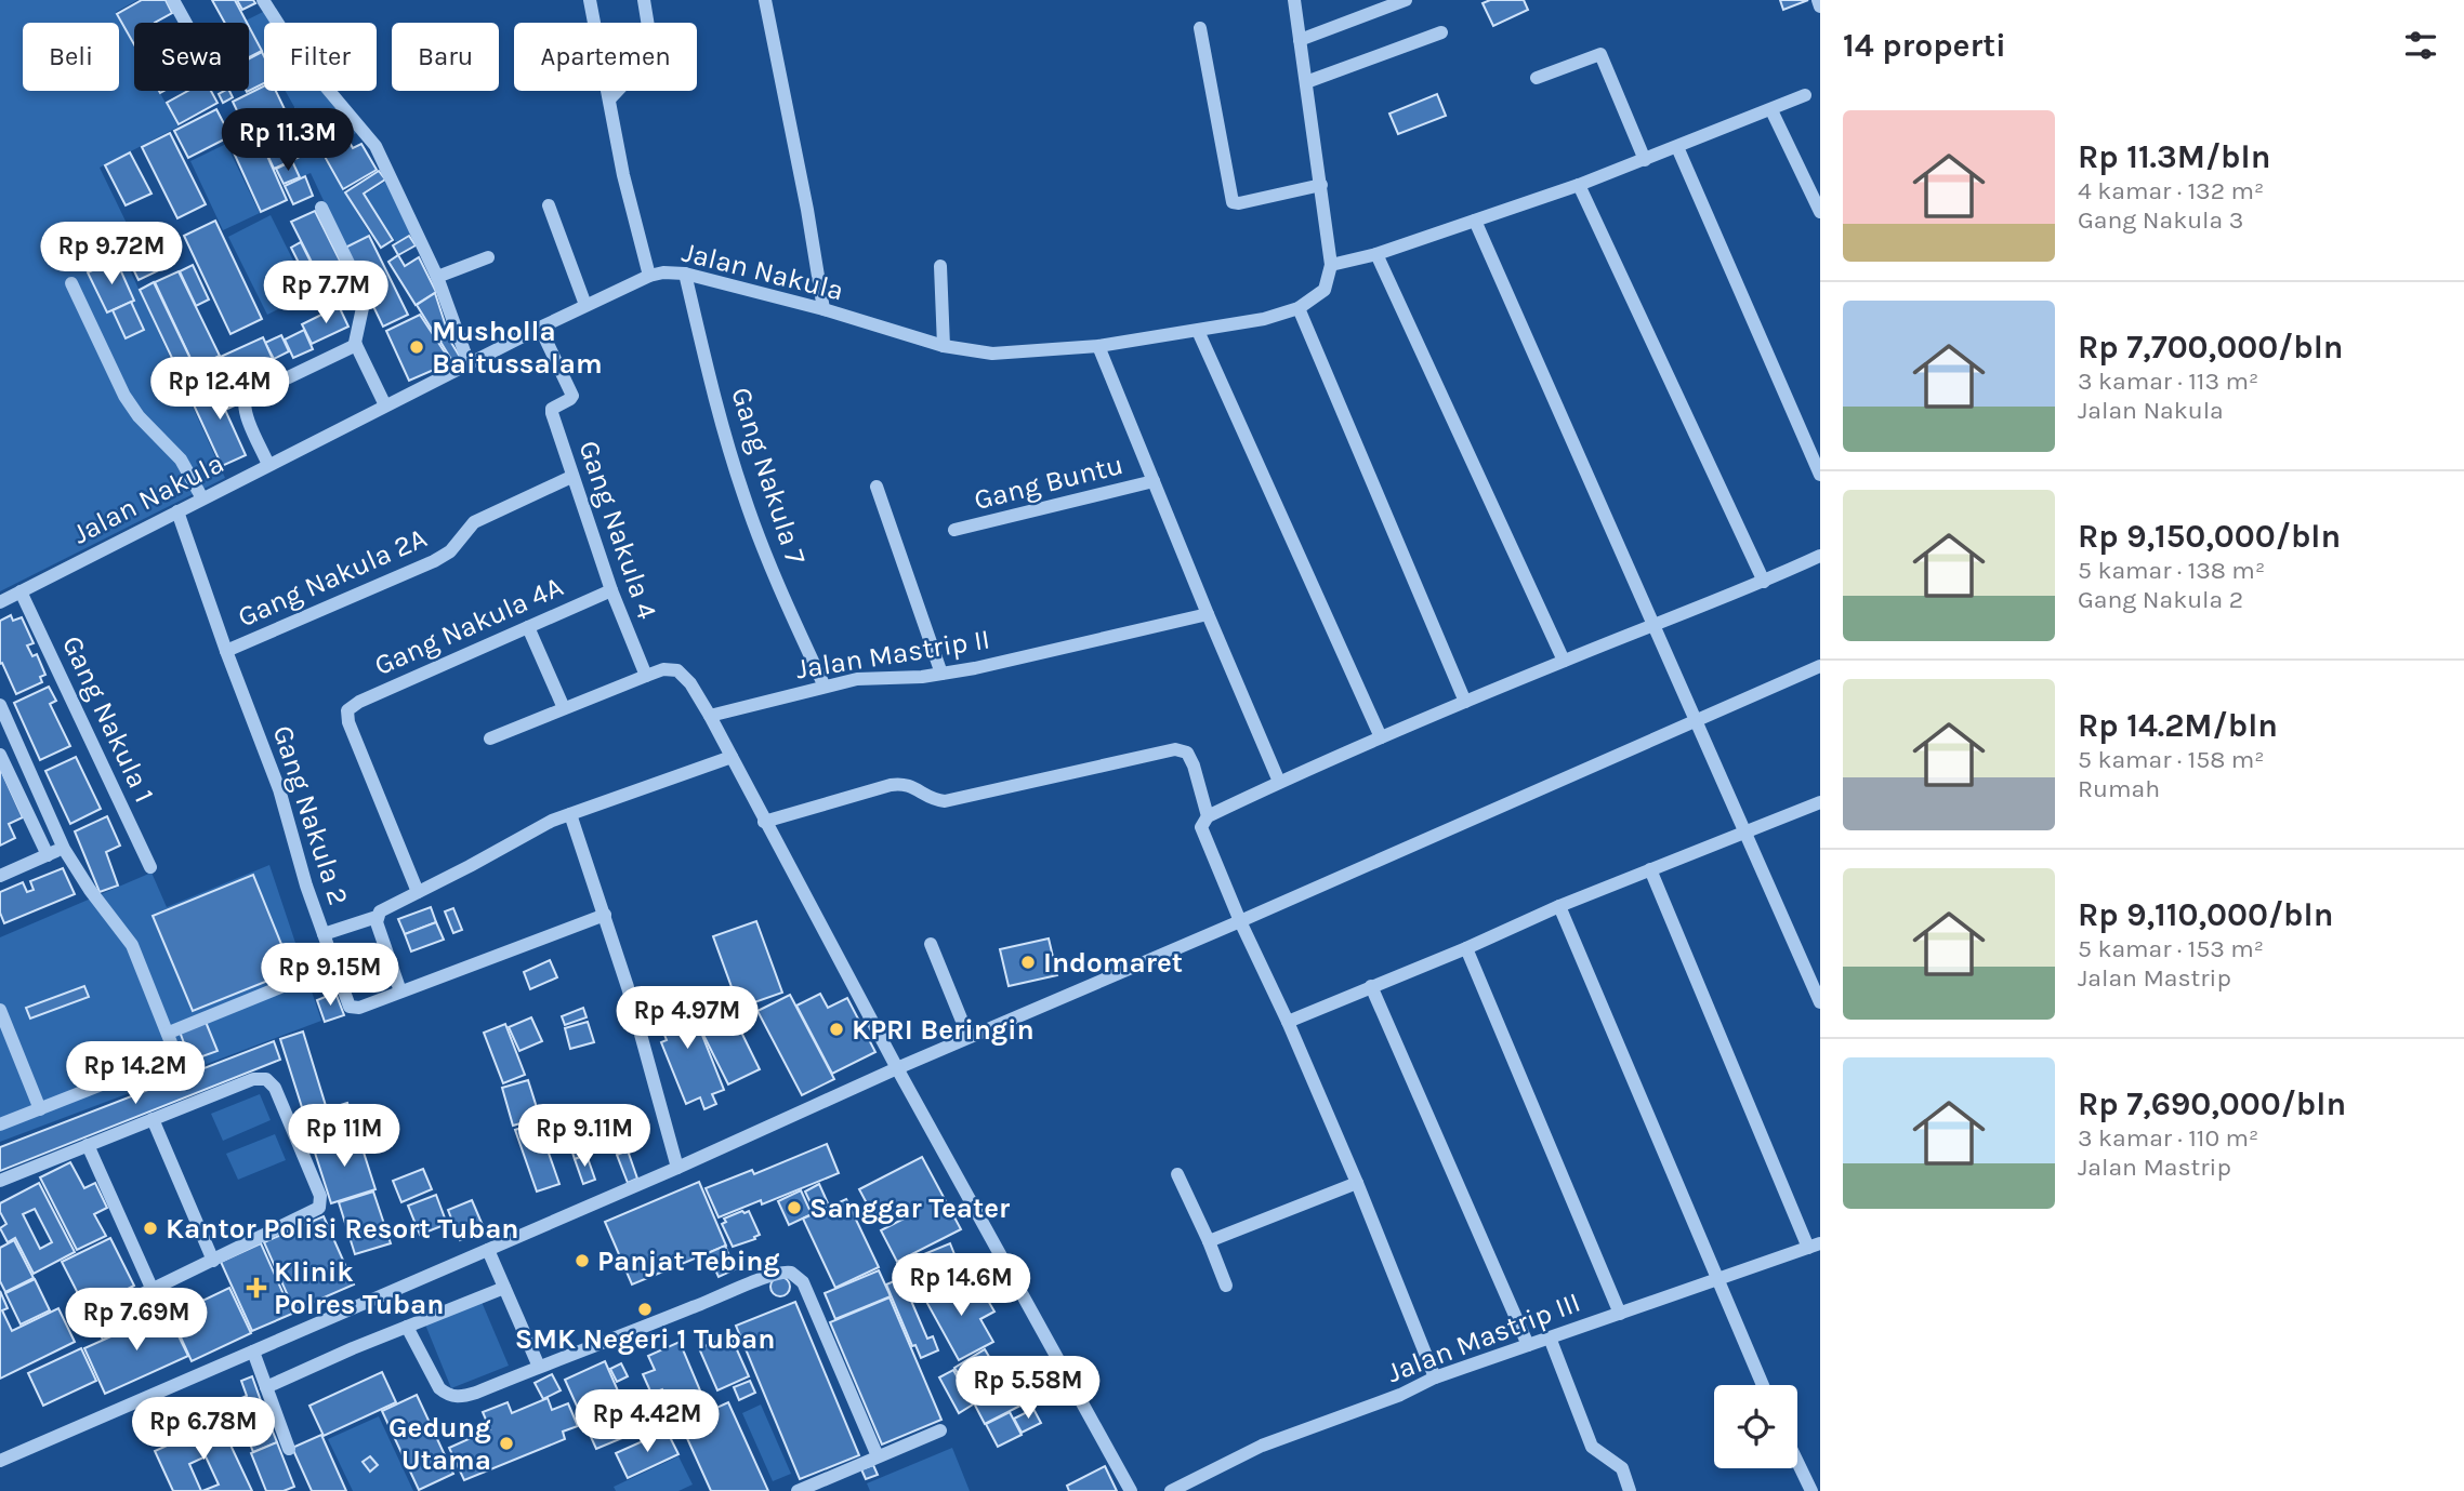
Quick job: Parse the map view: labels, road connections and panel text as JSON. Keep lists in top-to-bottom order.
{
  "streets": {
    "street": [
      "Jalan Nakula",
      "Gang Nakula 7",
      "Gang Buntu",
      "Gang Nakula 4",
      "Gang Nakula 2A",
      "Gang Nakula 4A",
      "Jalan Mastrip II",
      "Gang Nakula 1",
      "Gang Nakula 2",
      "Jalan Mastrip III"
    ]
  },
  "crossings": [
    ["Jalan Nakula", "Gang Nakula 7"],
    ["Jalan Nakula", "Gang Nakula 4"],
    ["Jalan Nakula", "Gang Nakula 1"],
    ["Jalan Nakula", "Gang Nakula 2"],
    ["Gang Nakula 7", "Jalan Mastrip II"],
    ["Gang Nakula 4", "Gang Nakula 2A"],
    ["Gang Nakula 4", "Gang Nakula 4A"],
    ["Gang Nakula 2A", "Gang Nakula 2"]
  ],
  "places": {
    "other": [
      "Musholla Baitussalam",
      "Indomaret",
      "KPRI Beringin",
      "Sanggar Teater",
      "Kantor Polisi Resort Tuban",
      "Panjat Tebing",
      "SMK Negeri 1 Tuban",
      "Gedung Utama"
    ],
    "health": ["Klinik Polres Tuban"]
  },
  "page": {
    "heading": "14 properti",
    "chip": [
      "Beli",
      "Sewa",
      "Filter",
      "Baru",
      "Apartemen"
    ],
    "list": [
      {
        "name": "Rp 11.3M/bln",
        "note": "4 kamar · 132 m² · Gang Nakula 3"
      },
      {
        "name": "Rp 7,700,000/bln",
        "note": "3 kamar · 113 m² · Jalan Nakula"
      },
      {
        "name": "Rp 9,150,000/bln",
        "note": "5 kamar · 138 m² · Gang Nakula 2"
      },
      {
        "name": "Rp 14.2M/bln",
        "note": "5 kamar · 158 m² · Rumah"
      },
      {
        "name": "Rp 9,110,000/bln",
        "note": "5 kamar · 153 m² · Jalan Mastrip"
      },
      {
        "name": "Rp 7,690,000/bln",
        "note": "3 kamar · 110 m² · Jalan Mastrip"
      }
    ],
    "price": [
      "Rp 11.3M",
      "Rp 9.72M",
      "Rp 7.7M",
      "Rp 12.4M",
      "Rp 9.15M",
      "Rp 4.97M",
      "Rp 14.2M",
      "Rp 11M",
      "Rp 9.11M",
      "Rp 14.6M",
      "Rp 7.69M",
      "Rp 5.58M",
      "Rp 4.42M",
      "Rp 6.78M"
    ]
  }
}
